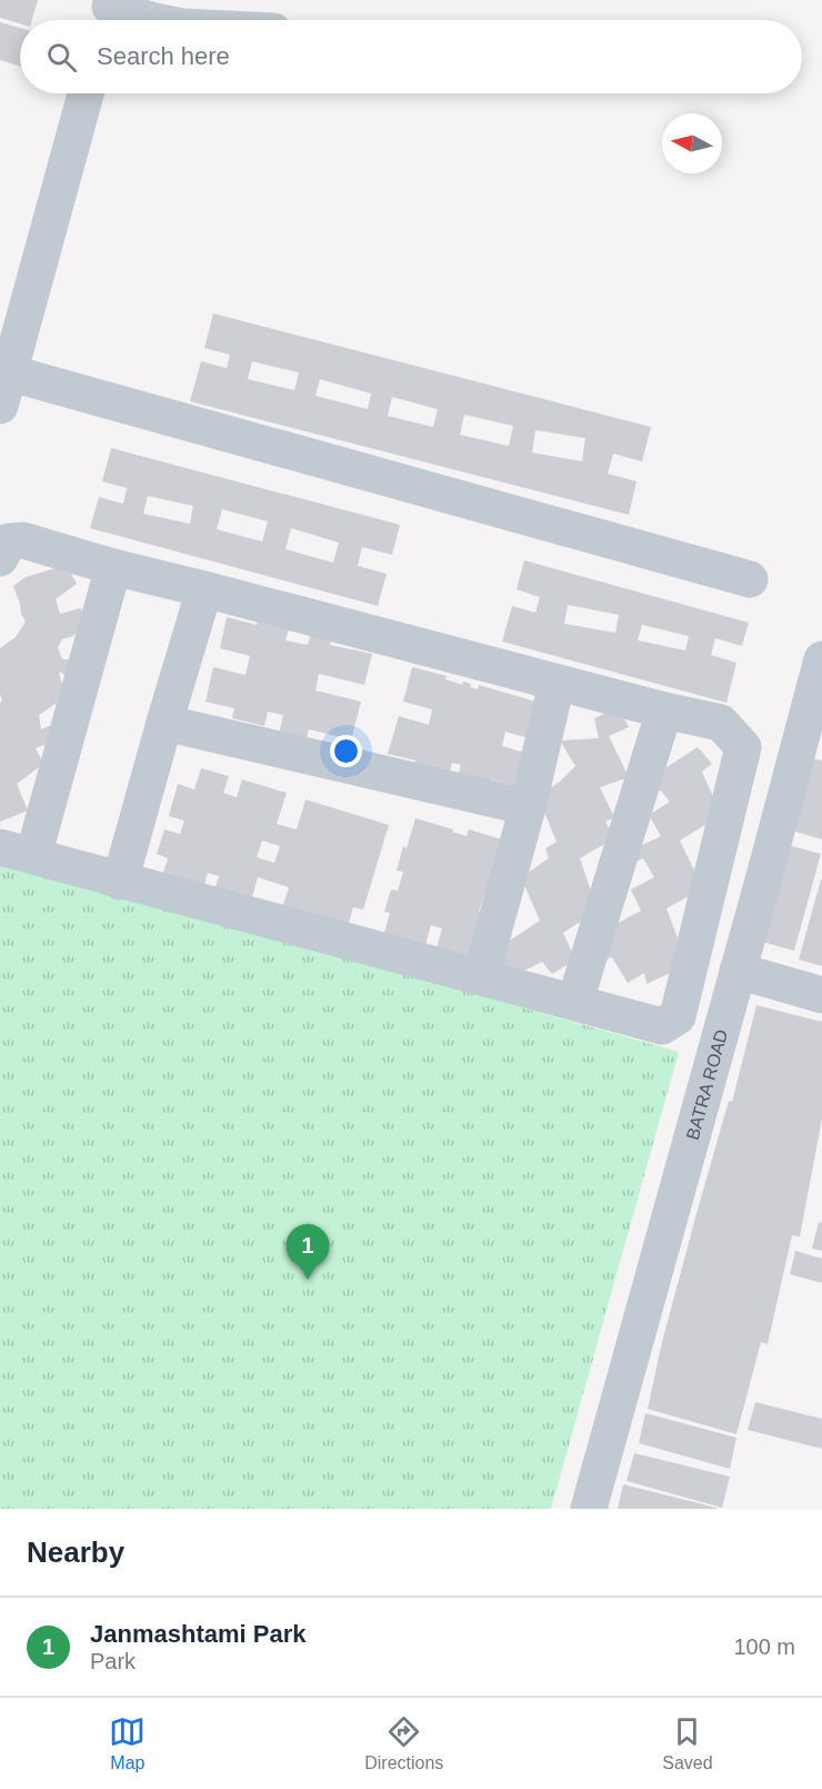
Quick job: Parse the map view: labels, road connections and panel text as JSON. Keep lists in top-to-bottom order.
{
  "streets": {
    "street": ["BATRA ROAD"]
  },
  "north": "left",
  "page": {
    "search": "Search here",
    "pins": "1",
    "heading": "Nearby",
    "list": [
      {
        "mark": "1",
        "name": "Janmashtami Park",
        "note": "Park",
        "value": "100 m"
      }
    ],
    "nav": ["Map", "Directions", "Saved"]
  }
}
